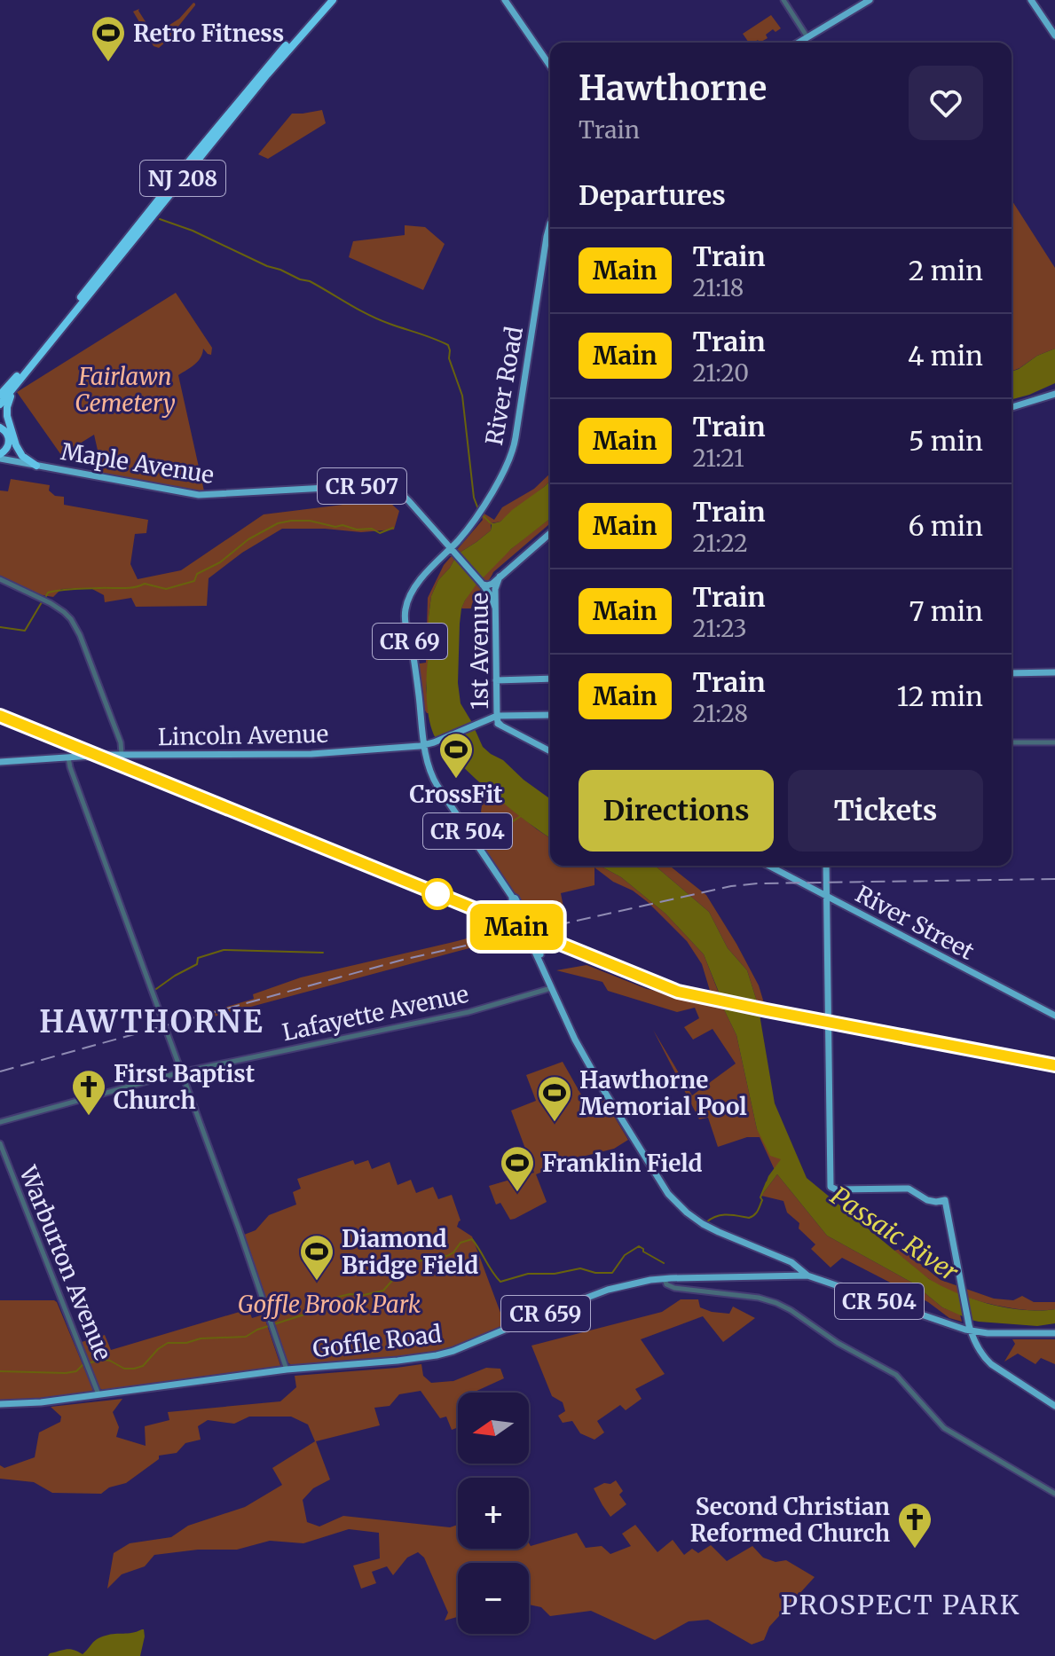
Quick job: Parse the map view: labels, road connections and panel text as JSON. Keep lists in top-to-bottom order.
{
  "streets": {
    "highway": ["NJ 208"],
    "main road": [
      "River Road",
      "Maple Avenue",
      "CR 507",
      "CR 69",
      "1st Avenue",
      "Lincoln Avenue",
      "CR 504",
      "River Street",
      "CR 659",
      "Goffle Road"
    ],
    "street": ["Lafayette Avenue", "Warburton Avenue"]
  },
  "crossings": [
    ["River Road", "Maple Avenue"],
    ["River Road", "CR 69"],
    ["Maple Avenue", "CR 69"],
    ["Maple Avenue", "1st Avenue"],
    ["CR 69", "Lincoln Avenue"],
    ["CR 69", "CR 504"],
    ["1st Avenue", "Lincoln Avenue"],
    ["Lincoln Avenue", "CR 504"],
    ["CR 504", "Lafayette Avenue"],
    ["CR 504", "Goffle Road"],
    ["Warburton Avenue", "Goffle Road"]
  ],
  "districts": ["HAWTHORNE", "PROSPECT PARK"],
  "water": ["Passaic River"],
  "parks": ["Fairlawn Cemetery", "Goffle Brook Park"],
  "places": {
    "sports": [
      "Retro Fitness",
      "CrossFit",
      "Hawthorne Memorial Pool",
      "Franklin Field",
      "Diamond Bridge Field"
    ],
    "church": ["First Baptist Church", "Second Christian Reformed Church"]
  },
  "north": "left",
  "page": {
    "on_map": "Main",
    "heading": [
      ["Hawthorne", "Train"],
      "Departures"
    ],
    "list": [
      {
        "mark": "Main",
        "name": "Train",
        "note": "21:18",
        "value": "2 min"
      },
      {
        "mark": "Main",
        "name": "Train",
        "note": "21:20",
        "value": "4 min"
      },
      {
        "mark": "Main",
        "name": "Train",
        "note": "21:21",
        "value": "5 min"
      },
      {
        "mark": "Main",
        "name": "Train",
        "note": "21:22",
        "value": "6 min"
      },
      {
        "mark": "Main",
        "name": "Train",
        "note": "21:23",
        "value": "7 min"
      },
      {
        "mark": "Main",
        "name": "Train",
        "note": "21:28",
        "value": "12 min"
      }
    ],
    "buttons": ["Directions", "Tickets"],
    "map_buttons": ["+", "−"]
  }
}
